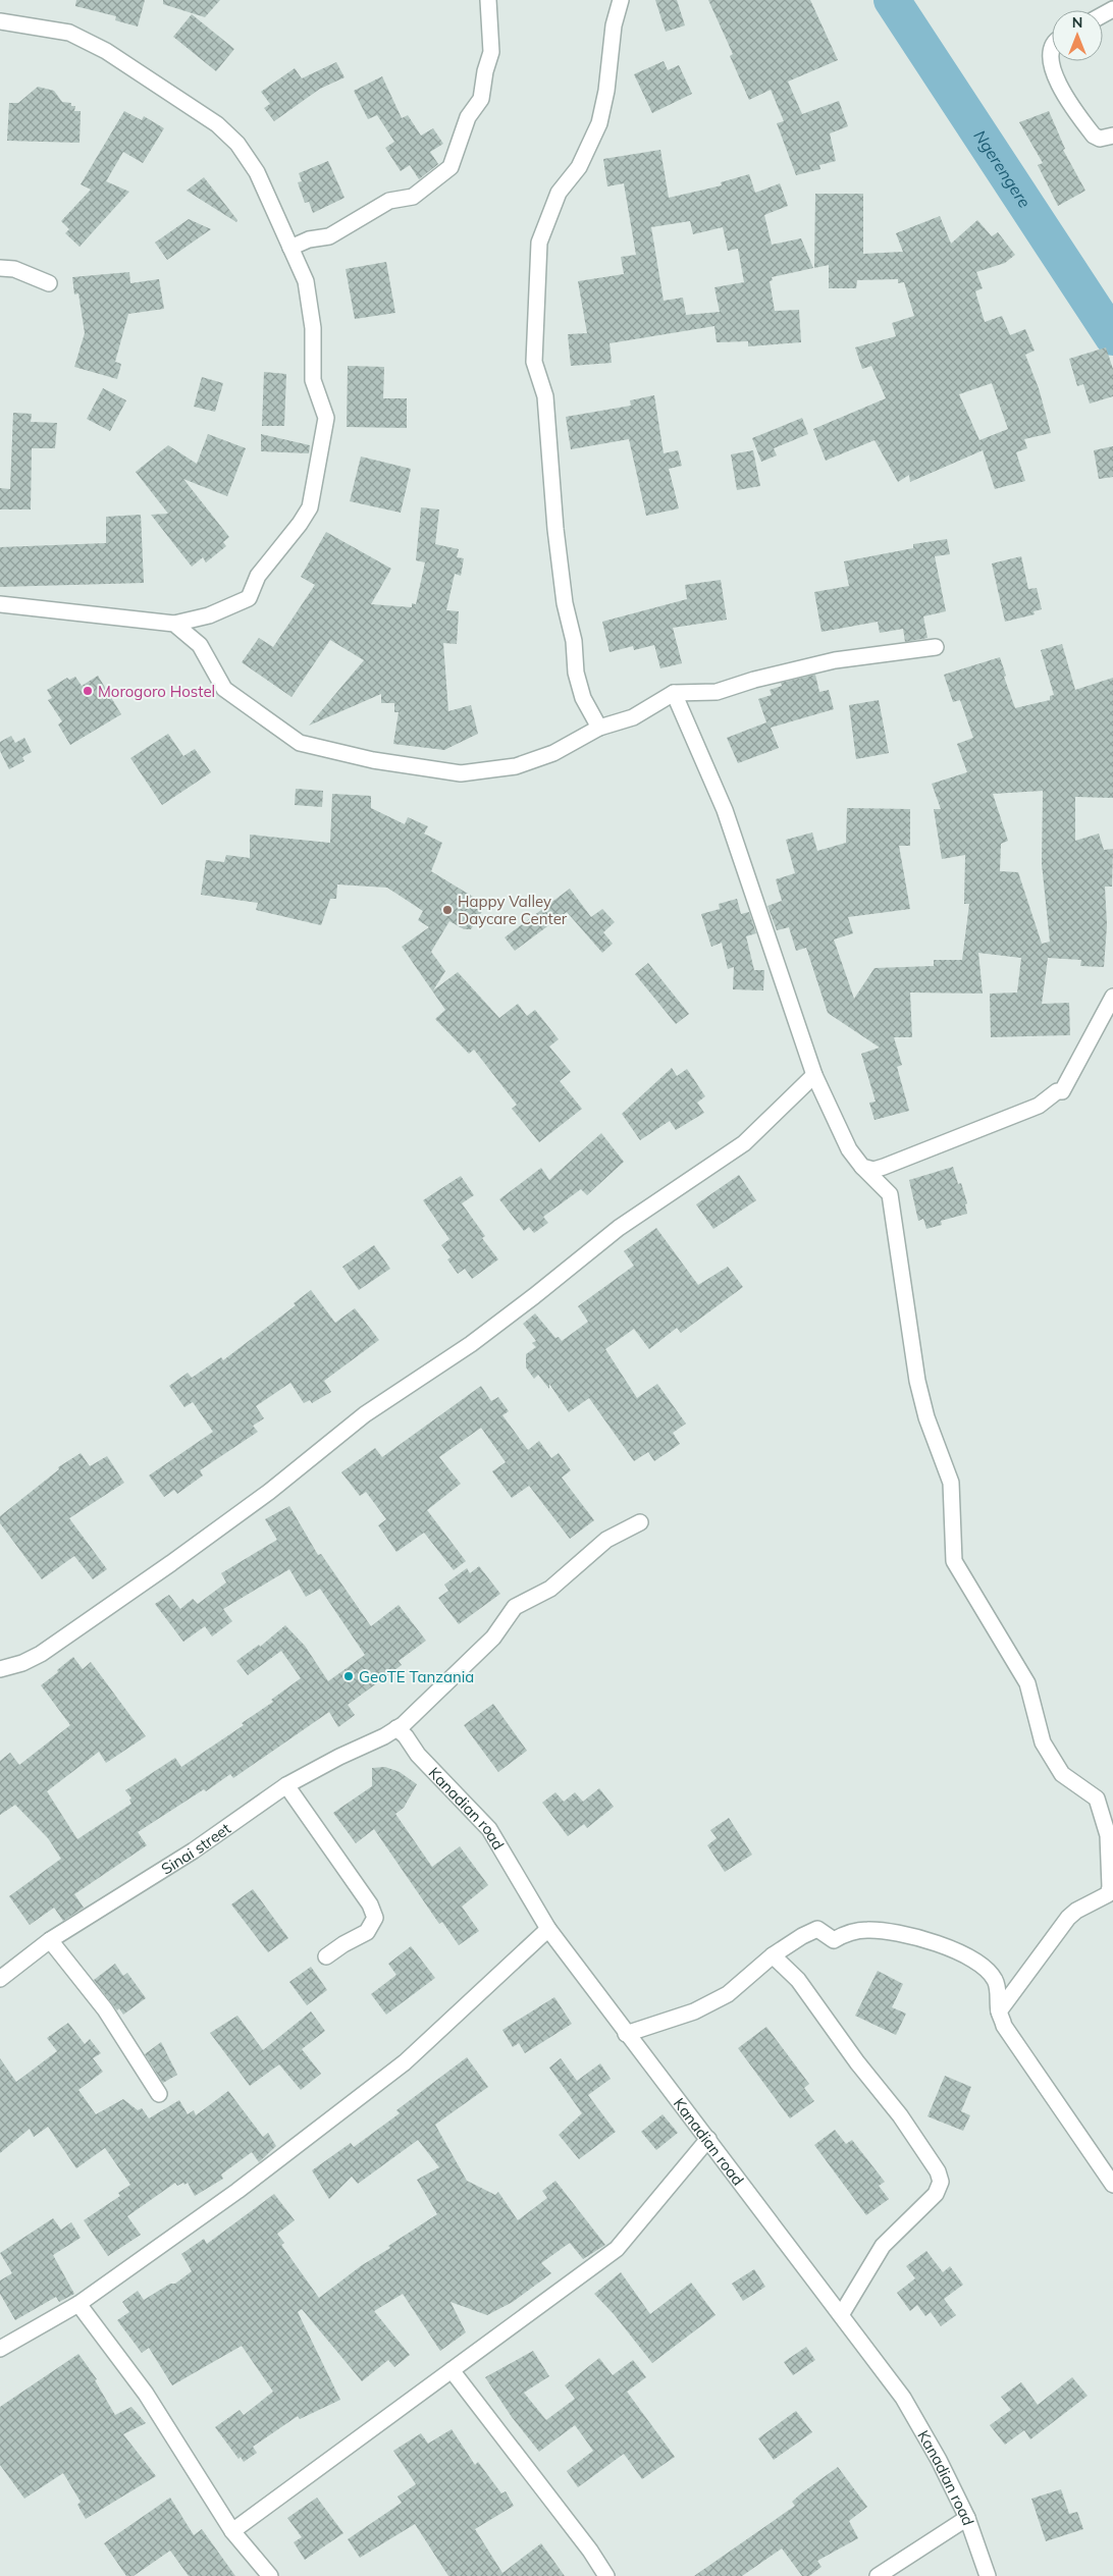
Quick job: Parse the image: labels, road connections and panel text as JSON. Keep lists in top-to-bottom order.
{
  "streets": {
    "street": ["Kanadian road", "Sinai street"]
  },
  "crossings": [
    ["Kanadian road", "Sinai street"]
  ],
  "water": ["Ngerengere"],
  "places": ["Morogoro Hostel", "Happy Valley Daycare Center", "GeoTE Tanzania"],
  "north": "top"
}
